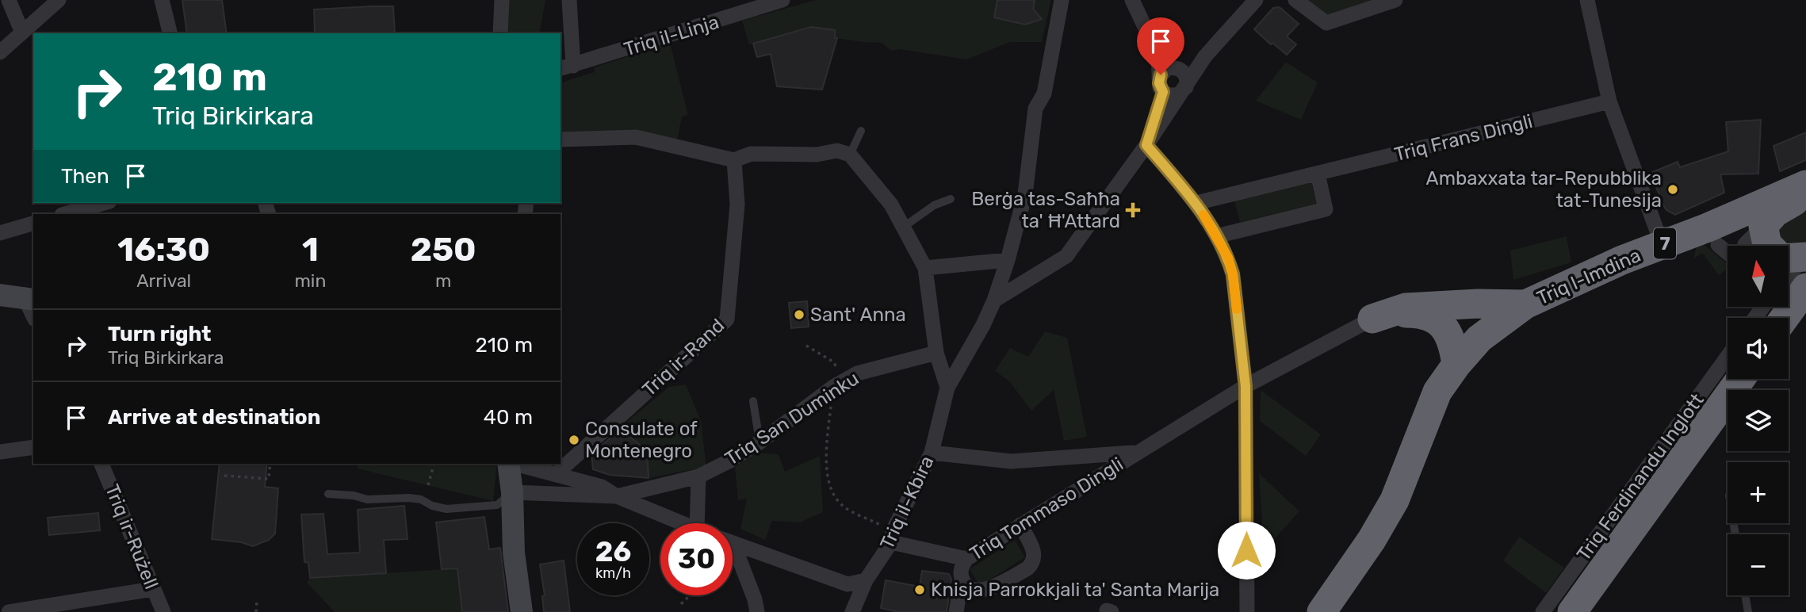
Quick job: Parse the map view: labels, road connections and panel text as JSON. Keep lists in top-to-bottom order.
{
  "streets": {
    "highway": ["7", "Triq l-Imdina"],
    "street": [
      "Triq il-Linja",
      "Triq Frans Dingli",
      "Triq ir-Rand",
      "Triq San Duminku",
      "Triq Ferdinandu Inglott",
      "Triq il-Kbira",
      "Triq Tommaso Dingli",
      "Triq ir-Rużell"
    ]
  },
  "places": {
    "other": [
      "Ambaxxata tar-Repubblika tat-Tunesija",
      "Sant' Anna",
      "Consulate of Montenegro",
      "Knisja Parrokkjali ta' Santa Marija"
    ],
    "health": ["Berġa tas-Saħħa ta' Ħ'Attard"]
  },
  "north": "top",
  "page": {
    "turn": ["210 m", "Triq Birkirkara"],
    "then": "Then",
    "eta": [
      "16:30",
      "Arrival",
      "1",
      "min",
      "250",
      "m"
    ],
    "map_buttons": ["+", "−"],
    "list": [
      {
        "name": "Turn right",
        "note": "Triq Birkirkara",
        "value": "210 m"
      },
      {
        "name": "Arrive at destination",
        "value": "40 m"
      }
    ],
    "speed": "26 km/h",
    "limit": "30"
  }
}
